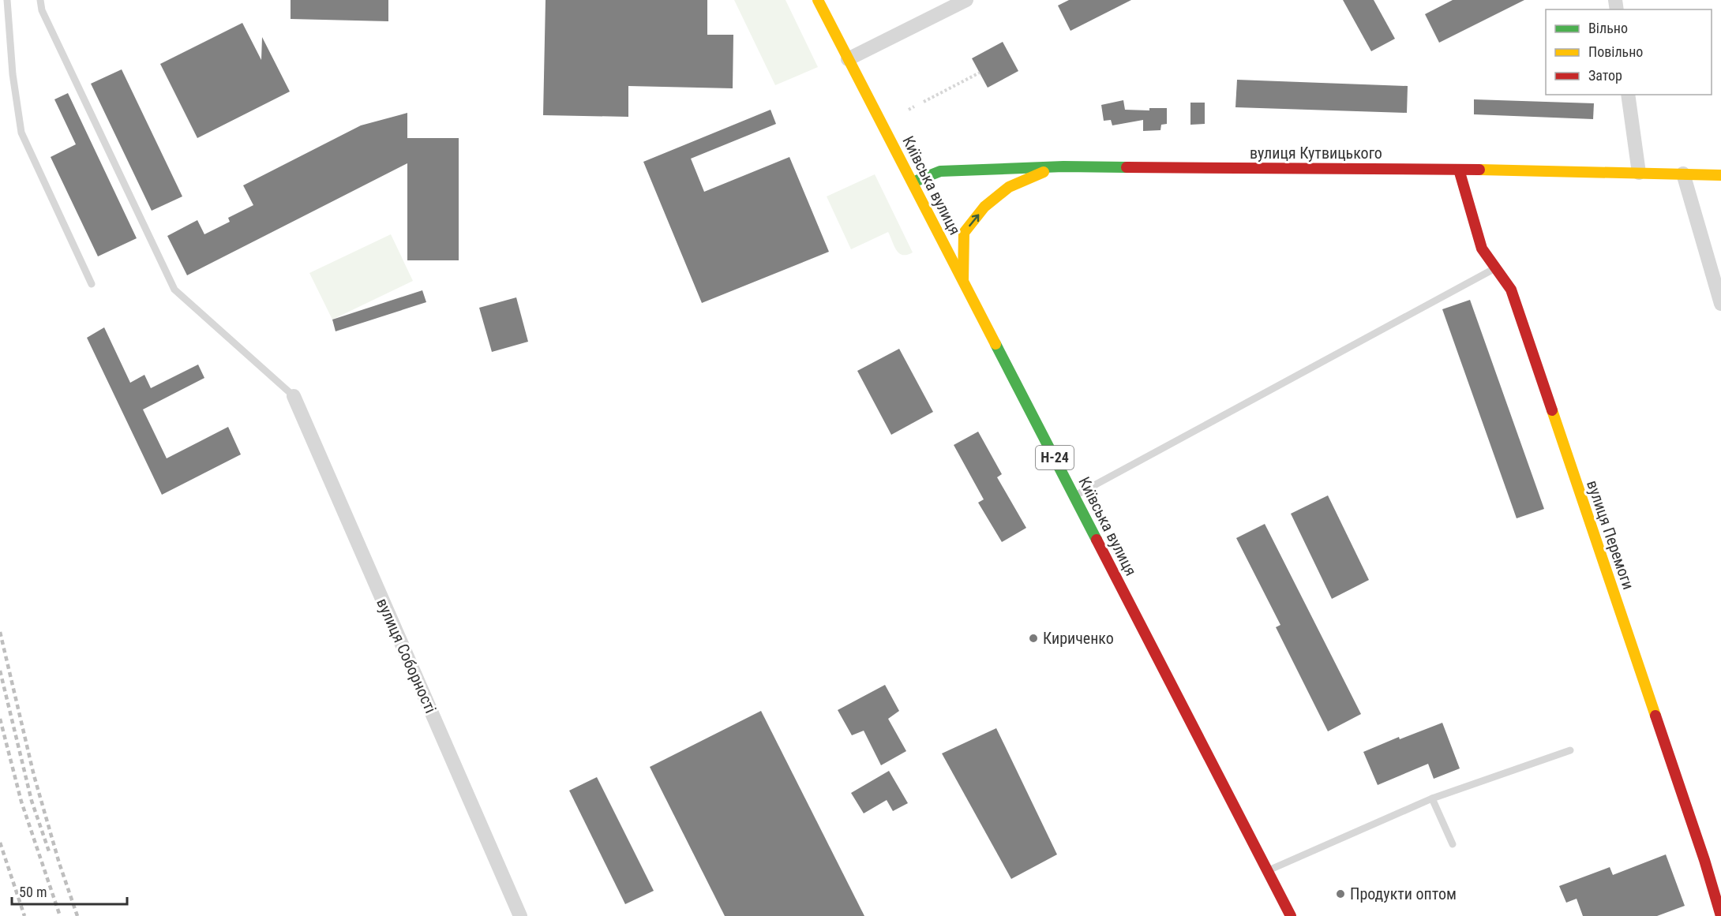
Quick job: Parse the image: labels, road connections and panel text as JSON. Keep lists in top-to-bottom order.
{
  "streets": {
    "street": [
      "вулиця Кутвицького",
      "Київська вулиця",
      "Н-24",
      "вулиця Перемоги",
      "вулиця Соборності"
    ]
  },
  "crossings": [
    ["вулиця Кутвицького", "Київська вулиця"],
    ["вулиця Кутвицького", "вулиця Перемоги"]
  ],
  "places": ["Кириченко", "Продукти оптом"],
  "legend": ["Вільно", "Повільно", "Затор"],
  "scale_bar": "50 m"
}
